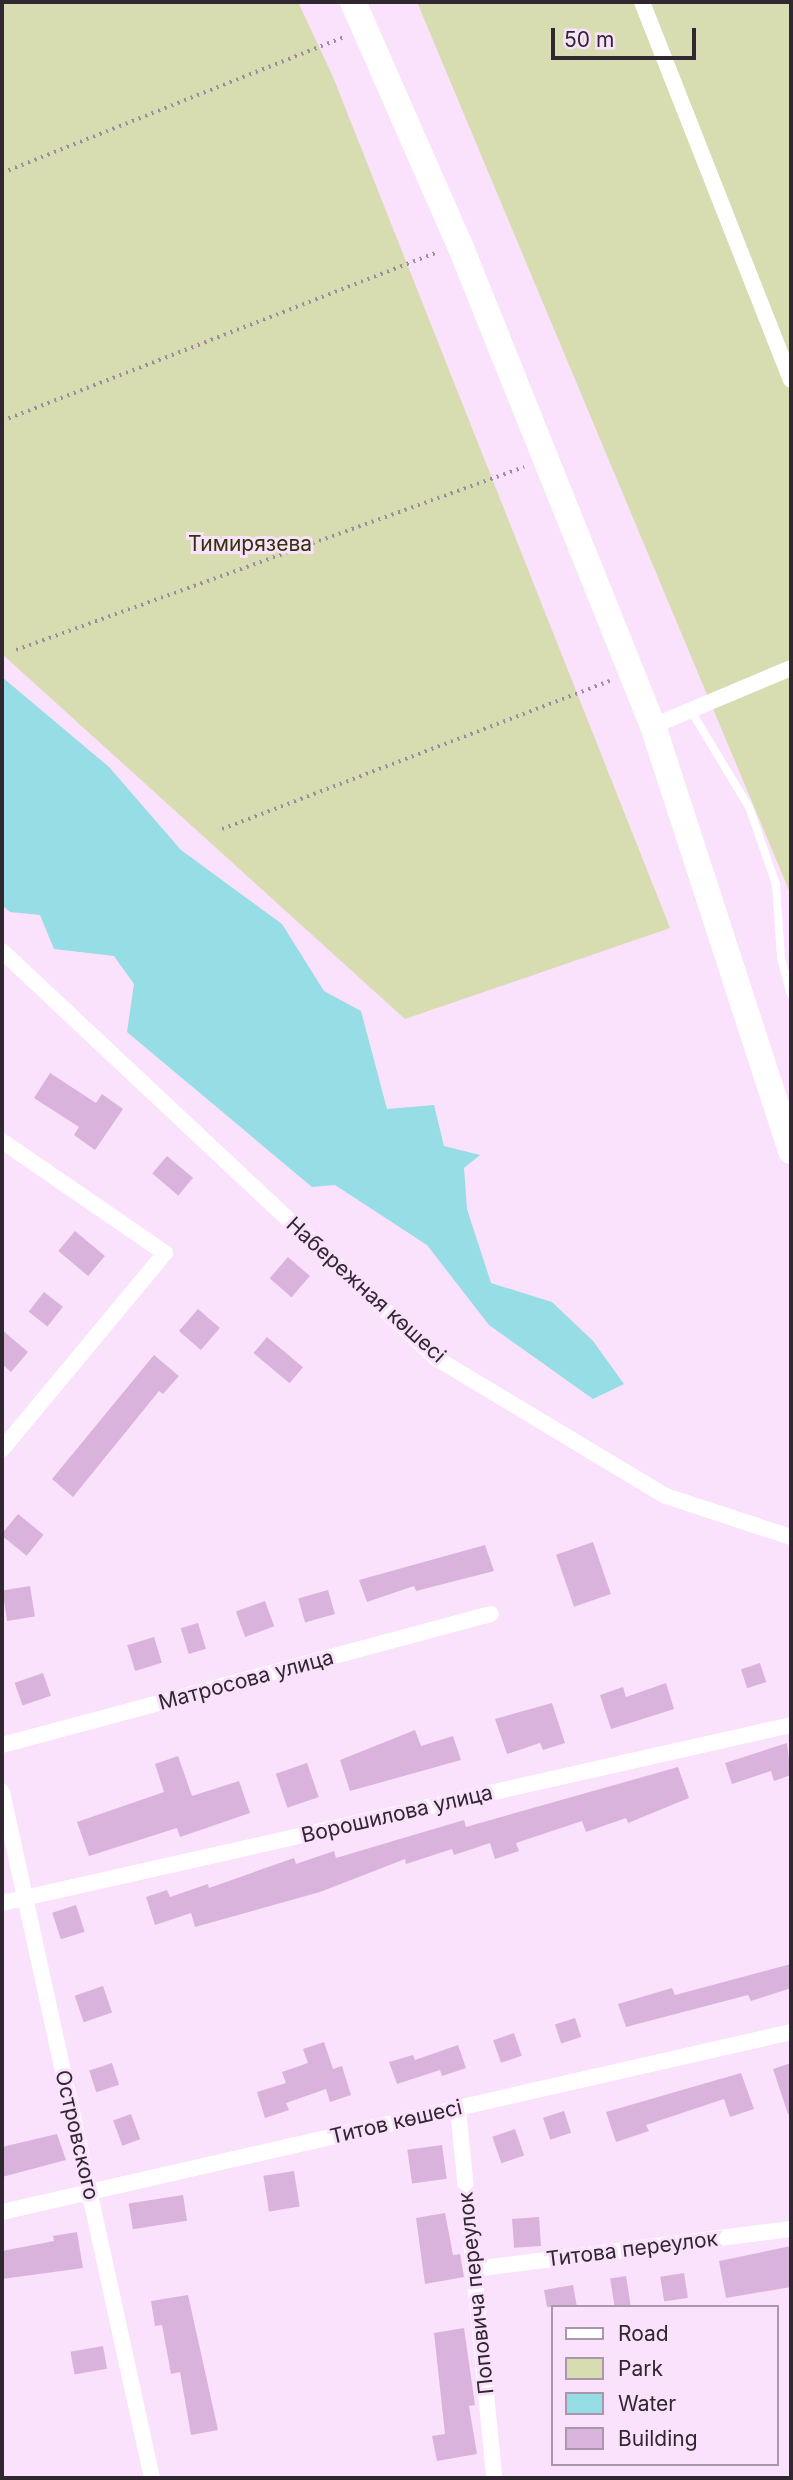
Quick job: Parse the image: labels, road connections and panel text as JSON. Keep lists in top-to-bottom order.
{
  "streets": {
    "street": [
      "Набережная көшесі",
      "Матросова улица",
      "Ворошилова улица",
      "Титов көшесі",
      "Островского",
      "Титова переулок",
      "Поповича переулок"
    ]
  },
  "crossings": [
    ["Ворошилова улица", "Островского"],
    ["Титов көшесі", "Островского"],
    ["Титов көшесі", "Поповича переулок"],
    ["Титова переулок", "Поповича переулок"]
  ],
  "parks": ["Тимирязева"],
  "legend": [
    "Road",
    "Park",
    "Water",
    "Building"
  ],
  "scale_bar": "50 m"
}
